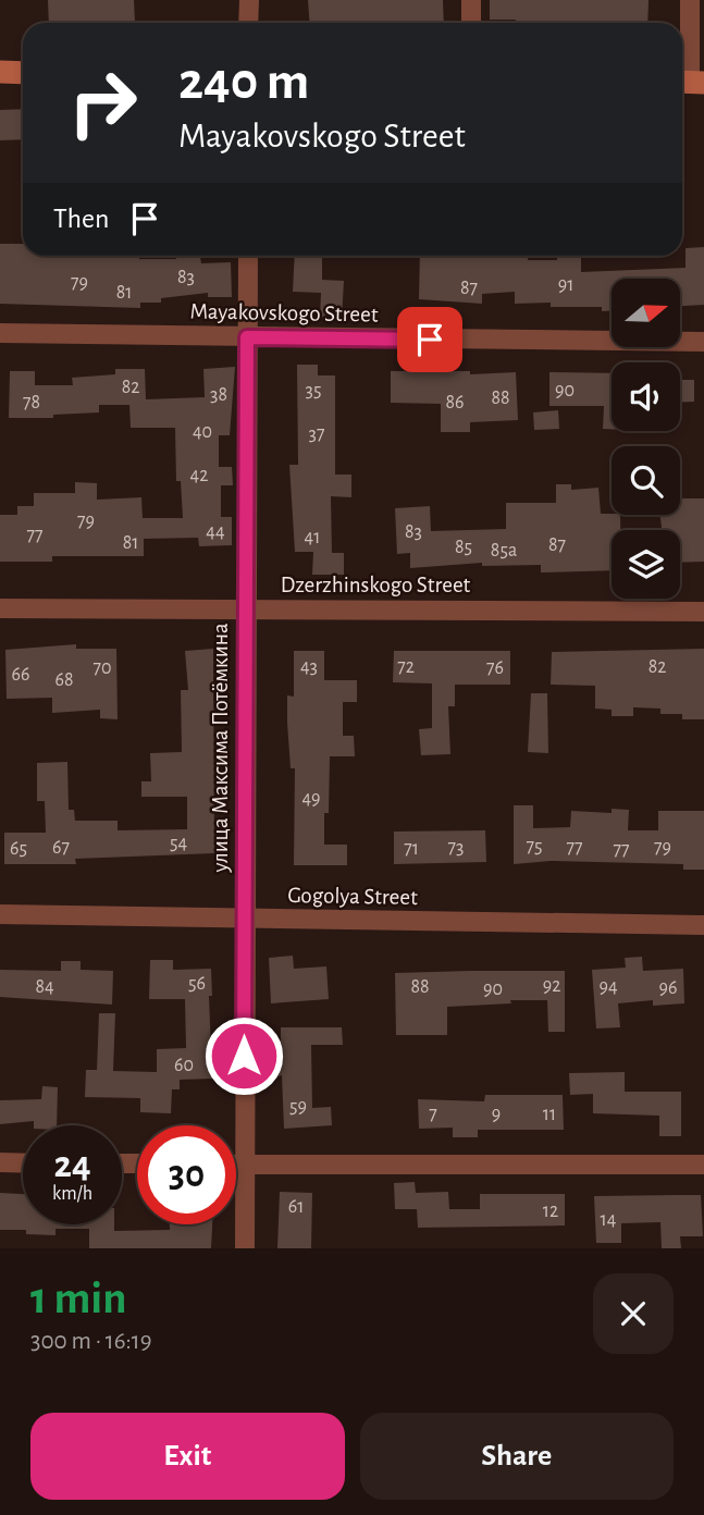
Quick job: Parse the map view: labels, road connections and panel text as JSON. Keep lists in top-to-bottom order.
{
  "streets": {
    "street": [
      "Mayakovskogo Street",
      "Dzerzhinskogo Street",
      "улица Максима Потёмкина",
      "Gogolya Street"
    ]
  },
  "crossings": [
    ["Mayakovskogo Street", "улица Максима Потёмкина"],
    ["Dzerzhinskogo Street", "улица Максима Потёмкина"],
    ["улица Максима Потёмкина", "Gogolya Street"]
  ],
  "house_numbers": [
    "83",
    "79",
    "91",
    "87",
    "81",
    "82",
    "35",
    "90",
    "38",
    "88",
    "78",
    "86",
    "40",
    "37",
    "42",
    "79",
    "44",
    "83",
    "77",
    "41",
    "81",
    "87",
    "85",
    "85а",
    "43",
    "72",
    "82",
    "70",
    "76",
    "66",
    "68",
    "49",
    "54",
    "75",
    "67",
    "73",
    "77",
    "79",
    "65",
    "71",
    "77",
    "56",
    "92",
    "84",
    "88",
    "94",
    "96",
    "90",
    "60",
    "59",
    "7",
    "9",
    "11",
    "61",
    "12",
    "14"
  ],
  "north": "right",
  "page": {
    "turn": ["240 m", "Mayakovskogo Street"],
    "then": "Then",
    "speed": "24 km/h",
    "limit": "30",
    "heading": ["1 min", "300 m · 16:19"],
    "buttons": ["Exit", "Share"]
  }
}
